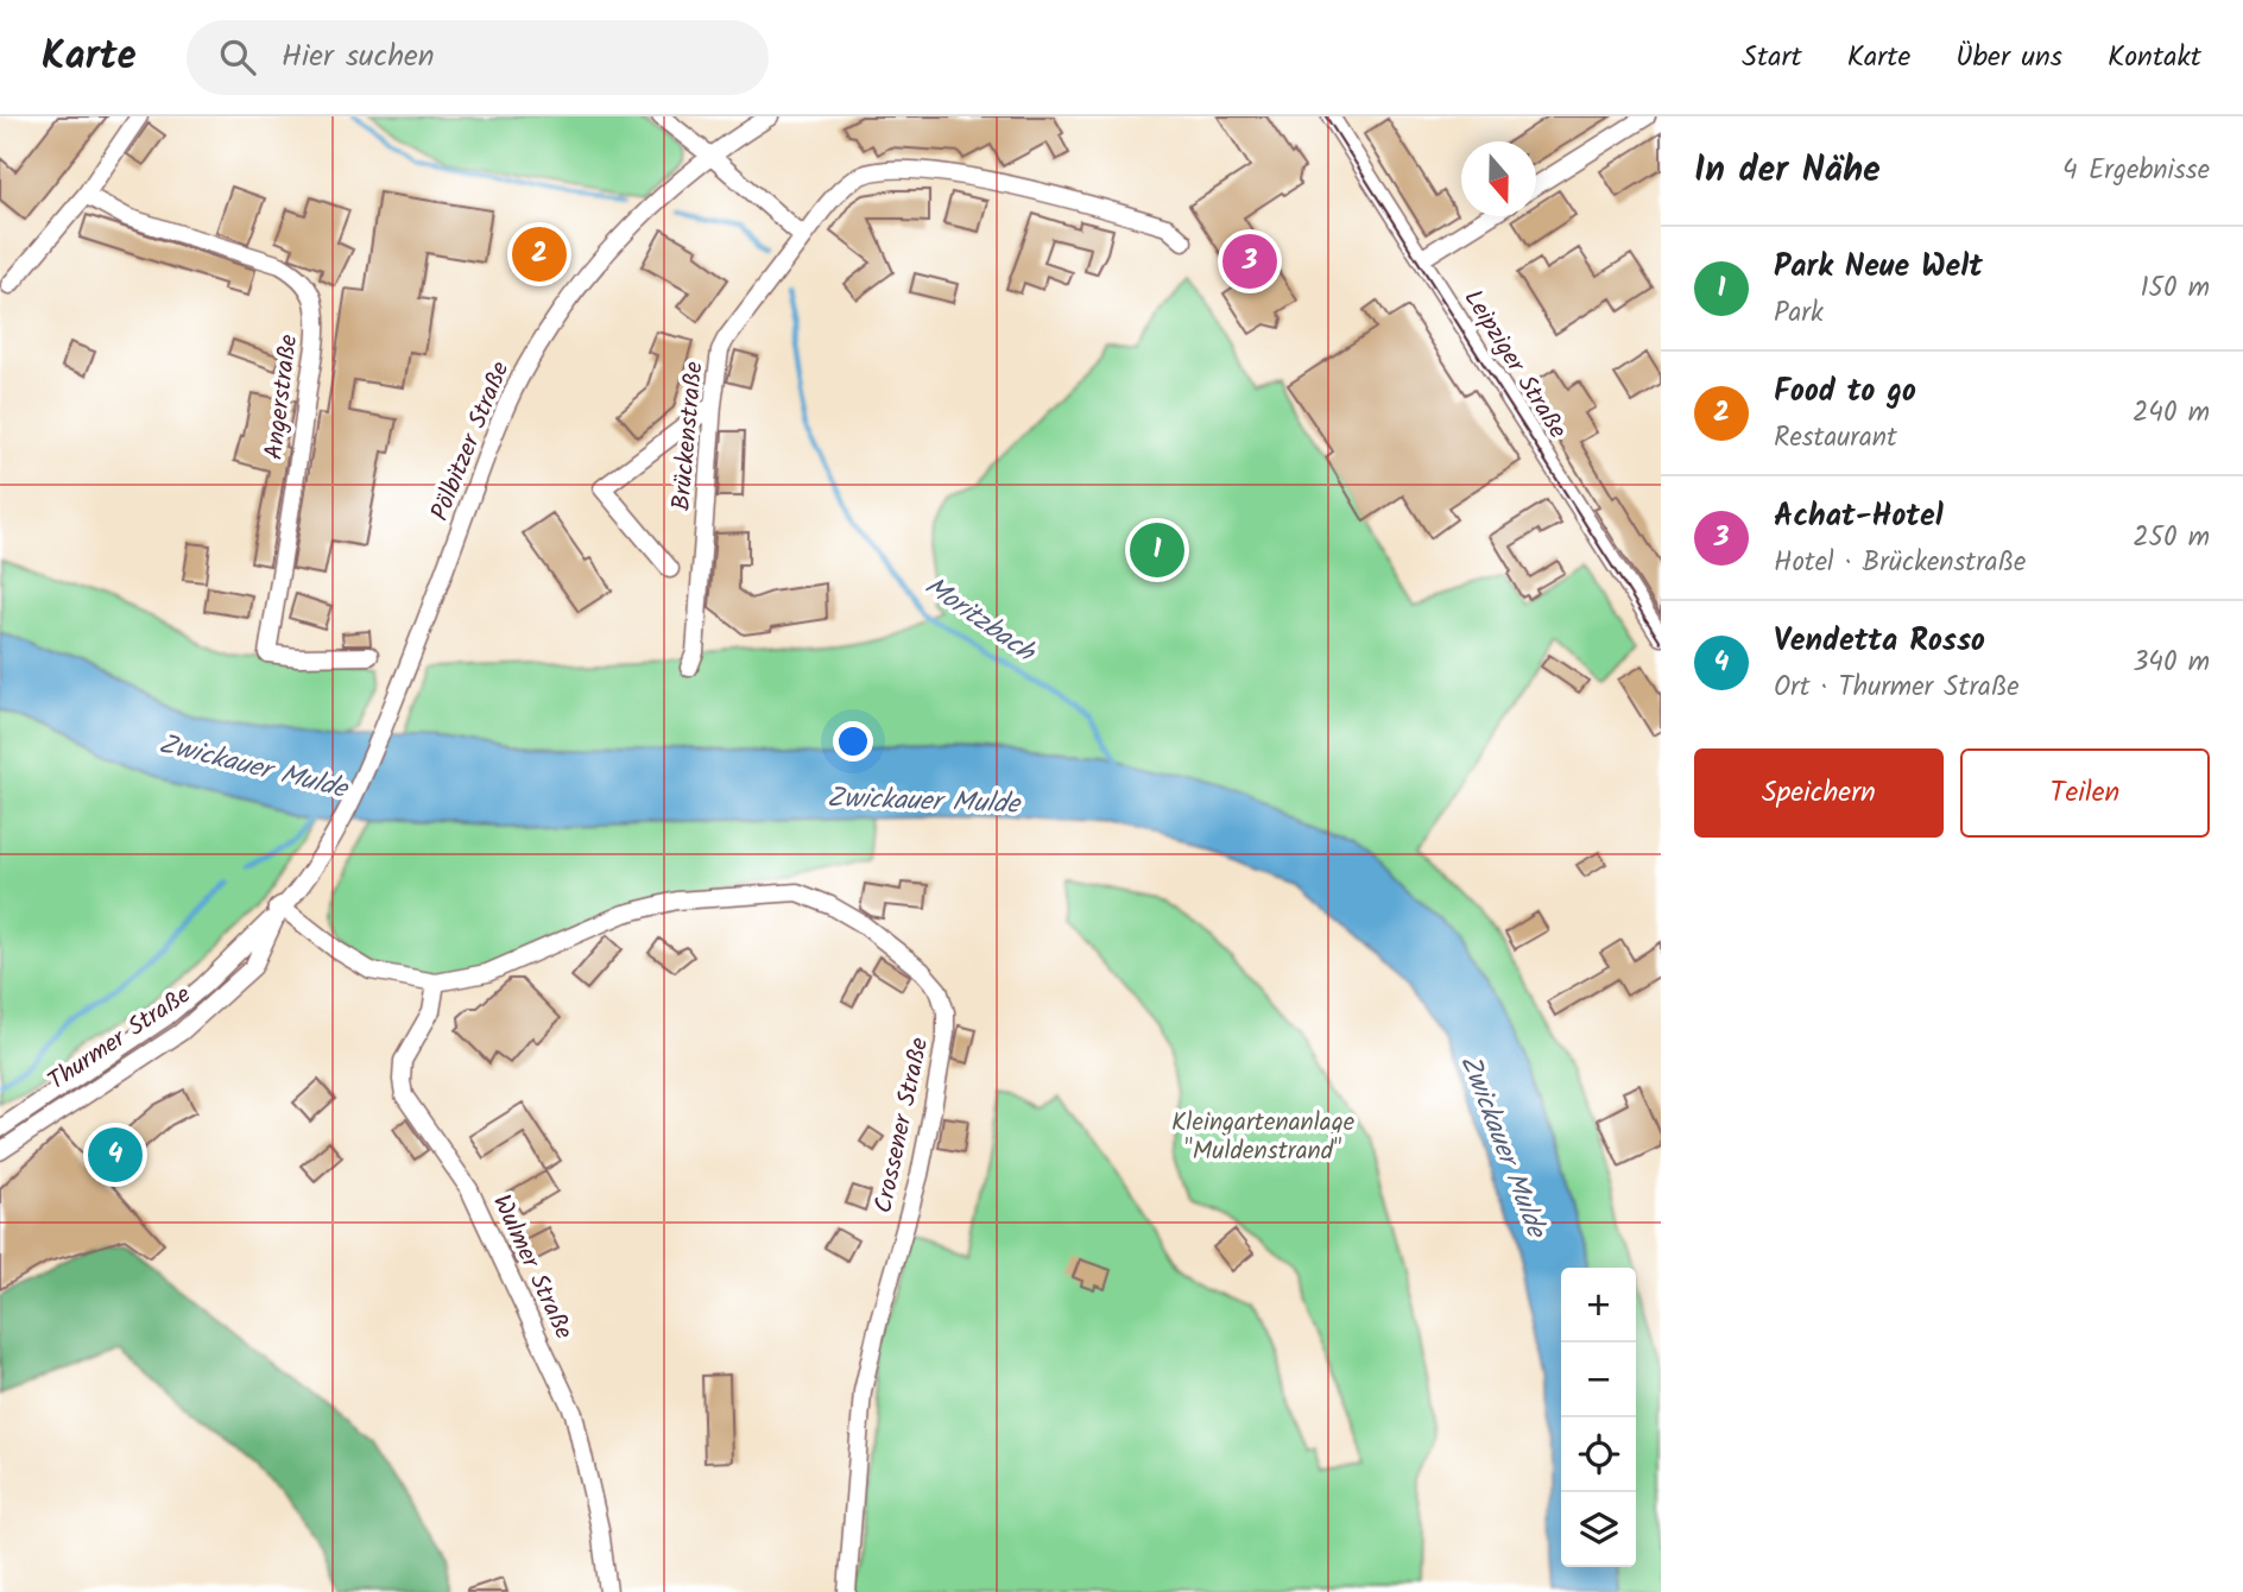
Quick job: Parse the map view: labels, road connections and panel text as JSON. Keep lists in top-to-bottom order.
{
  "streets": {
    "street": [
      "Leipziger Straße",
      "Angerstraße",
      "Brückenstraße",
      "Pölbitzer Straße",
      "Thurmer Straße",
      "Crossener Straße",
      "Wulmer Straße"
    ]
  },
  "crossings": [
    ["Pölbitzer Straße", "Thurmer Straße"],
    ["Thurmer Straße", "Crossener Straße"],
    ["Crossener Straße", "Wulmer Straße"]
  ],
  "water": ["Moritzbach", "Zwickauer Mulde"],
  "parks": ["Kleingartenanlage \"Muldenstrand\""],
  "north": "bottom",
  "page": {
    "header": "Karte",
    "search": "Hier suchen",
    "nav": [
      "Start",
      "Karte",
      "Über uns",
      "Kontakt"
    ],
    "heading": ["In der Nähe", "4 Ergebnisse"],
    "pins": [
      "2",
      "3",
      "1",
      "4"
    ],
    "list": [
      {
        "mark": "1",
        "name": "Park Neue Welt",
        "note": "Park",
        "value": "150 m"
      },
      {
        "mark": "2",
        "name": "Food to go",
        "note": "Restaurant",
        "value": "240 m"
      },
      {
        "mark": "3",
        "name": "Achat-Hotel",
        "note": "Hotel · Brückenstraße",
        "value": "250 m"
      },
      {
        "mark": "4",
        "name": "Vendetta Rosso",
        "note": "Ort · Thurmer Straße",
        "value": "340 m"
      }
    ],
    "buttons": ["Speichern", "Teilen"],
    "map_buttons": ["+", "−"]
  }
}
